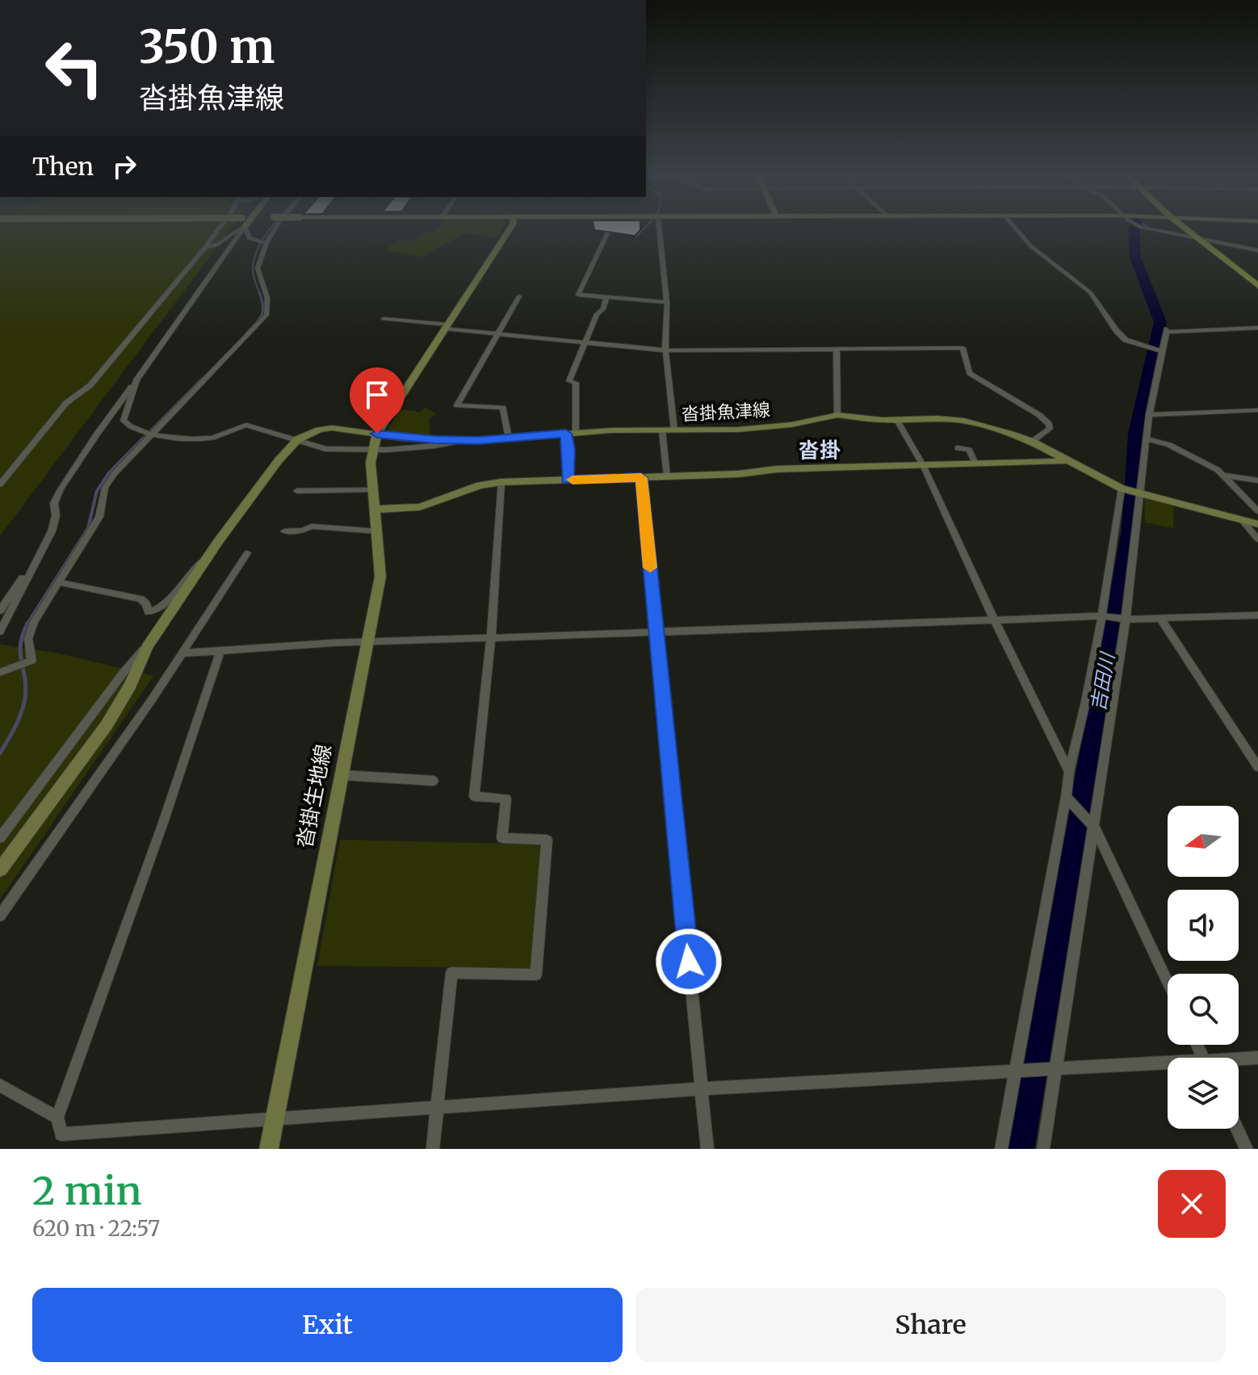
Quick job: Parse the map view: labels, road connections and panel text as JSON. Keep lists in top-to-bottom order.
{
  "streets": {
    "main road": ["沓掛魚津線", "沓掛生地線"]
  },
  "crossings": [
    ["沓掛魚津線", "沓掛生地線"]
  ],
  "districts": ["沓掛"],
  "water": ["吉田川"],
  "north": "left",
  "page": {
    "turn": ["350 m", "沓掛魚津線"],
    "then": "Then",
    "heading": ["2 min", "620 m · 22:57"],
    "buttons": ["Exit", "Share"]
  }
}
